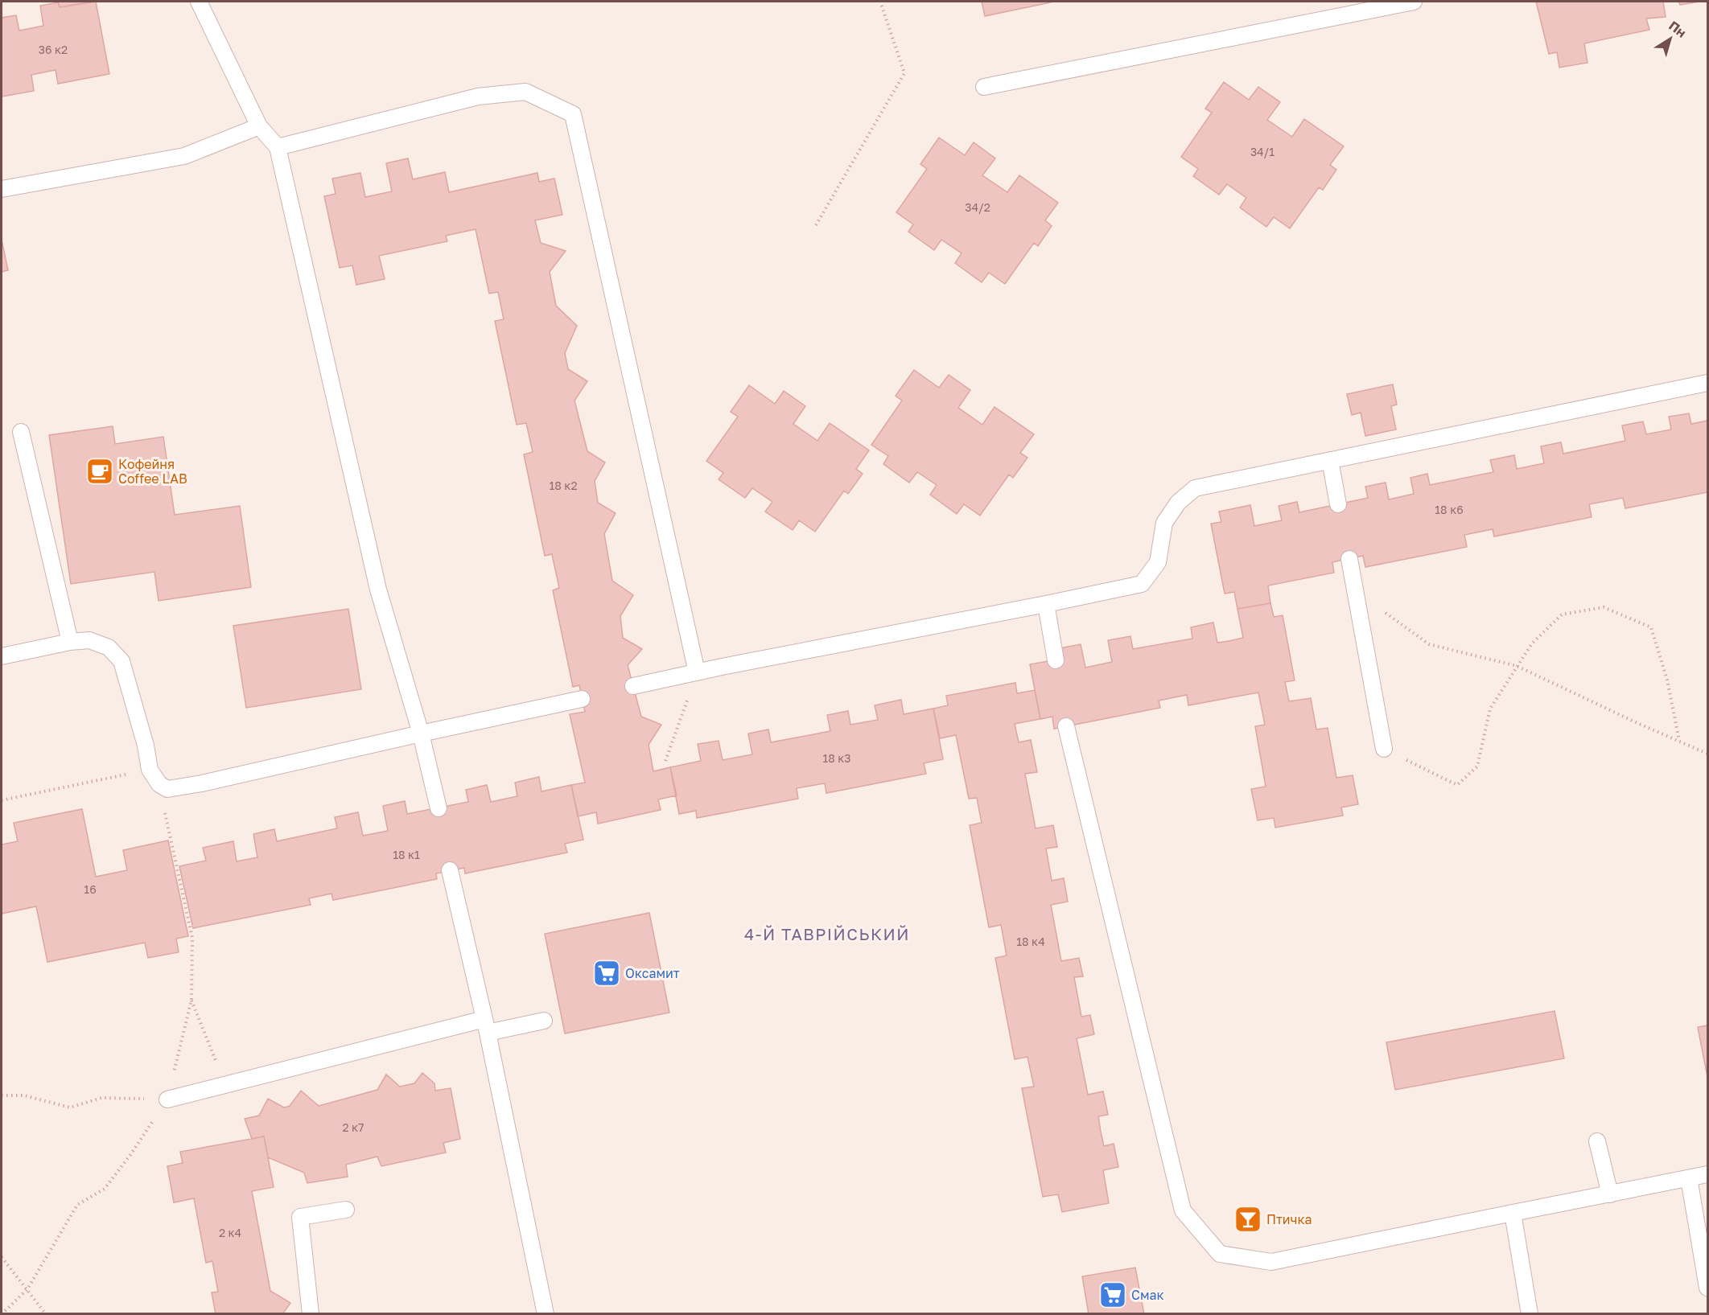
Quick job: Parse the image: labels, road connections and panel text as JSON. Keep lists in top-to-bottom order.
{
  "districts": ["4-Й ТАВРІЙСЬКИЙ"],
  "places": {
    "cafe": ["Кофейня Coffee LAB"],
    "supermarket": ["Оксамит", "Смак"],
    "bar": ["Птичка"]
  },
  "house_numbers": [
    "36 к2",
    "34/1",
    "34/2",
    "18 к2",
    "18 к6",
    "18 к3",
    "18 к1",
    "16",
    "18 к4",
    "2 к7",
    "2 к4"
  ],
  "north": "top right"
}
